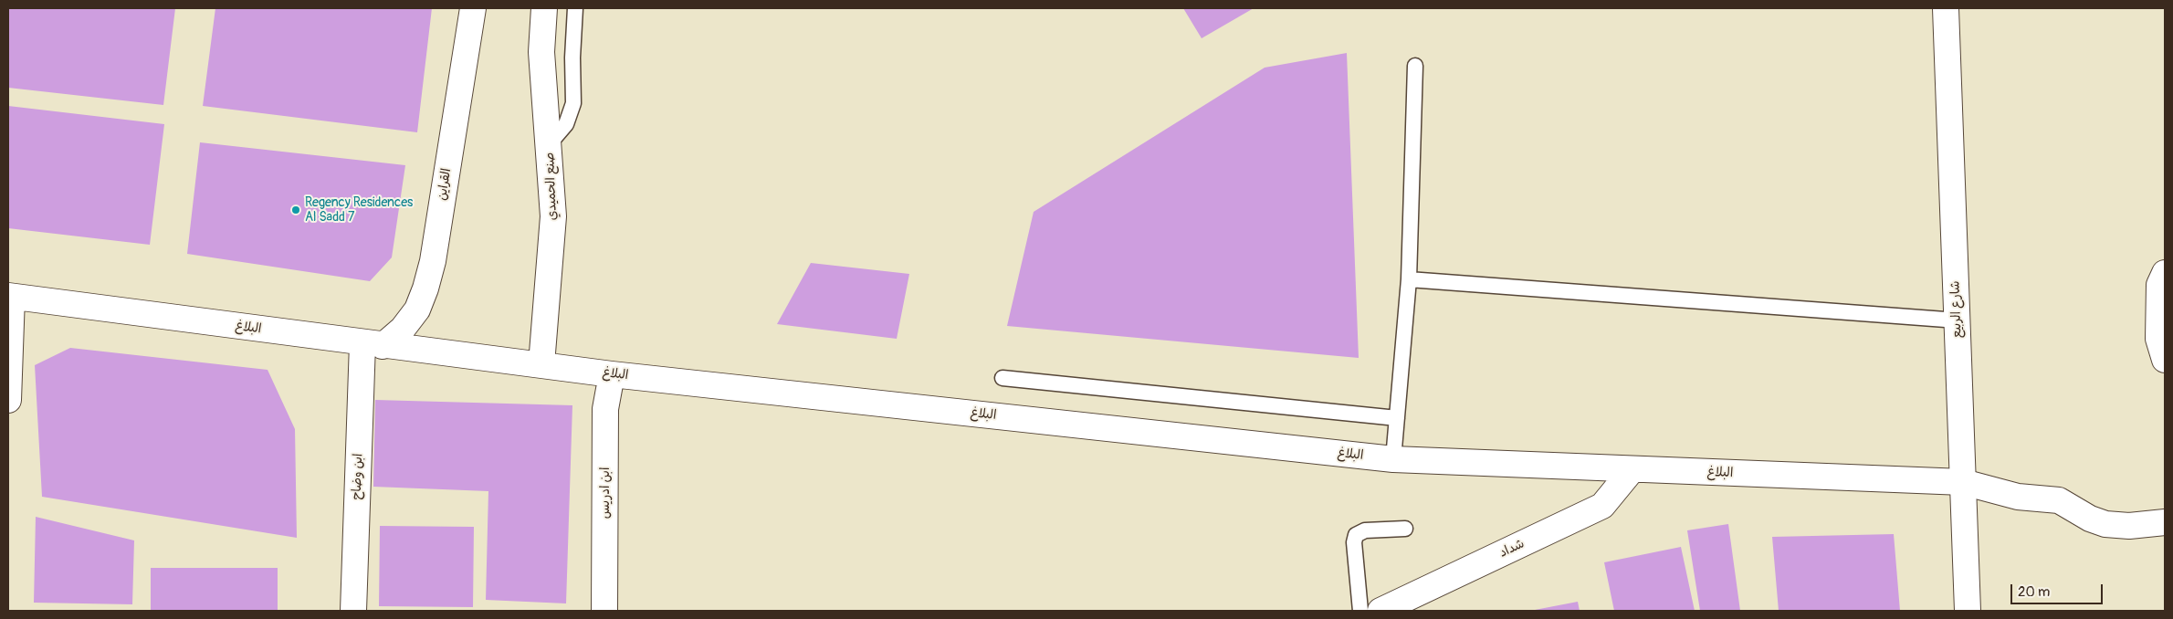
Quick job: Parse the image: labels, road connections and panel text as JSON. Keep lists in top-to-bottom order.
{
  "streets": {
    "street": [
      "القراين",
      "صنع الحميدي",
      "شارع الربيع",
      "البلاغ",
      "ابن وضاح",
      "ابن ادريس",
      "شداد"
    ]
  },
  "crossings": [
    ["القراين", "البلاغ"],
    ["القراين", "ابن وضاح"],
    ["صنع الحميدي", "البلاغ"],
    ["شارع الربيع", "البلاغ"],
    ["البلاغ", "ابن وضاح"],
    ["البلاغ", "ابن ادريس"],
    ["البلاغ", "شداد"]
  ],
  "places": ["Regency Residences Al Sadd 7"],
  "scale_bar": "20 m"
}
